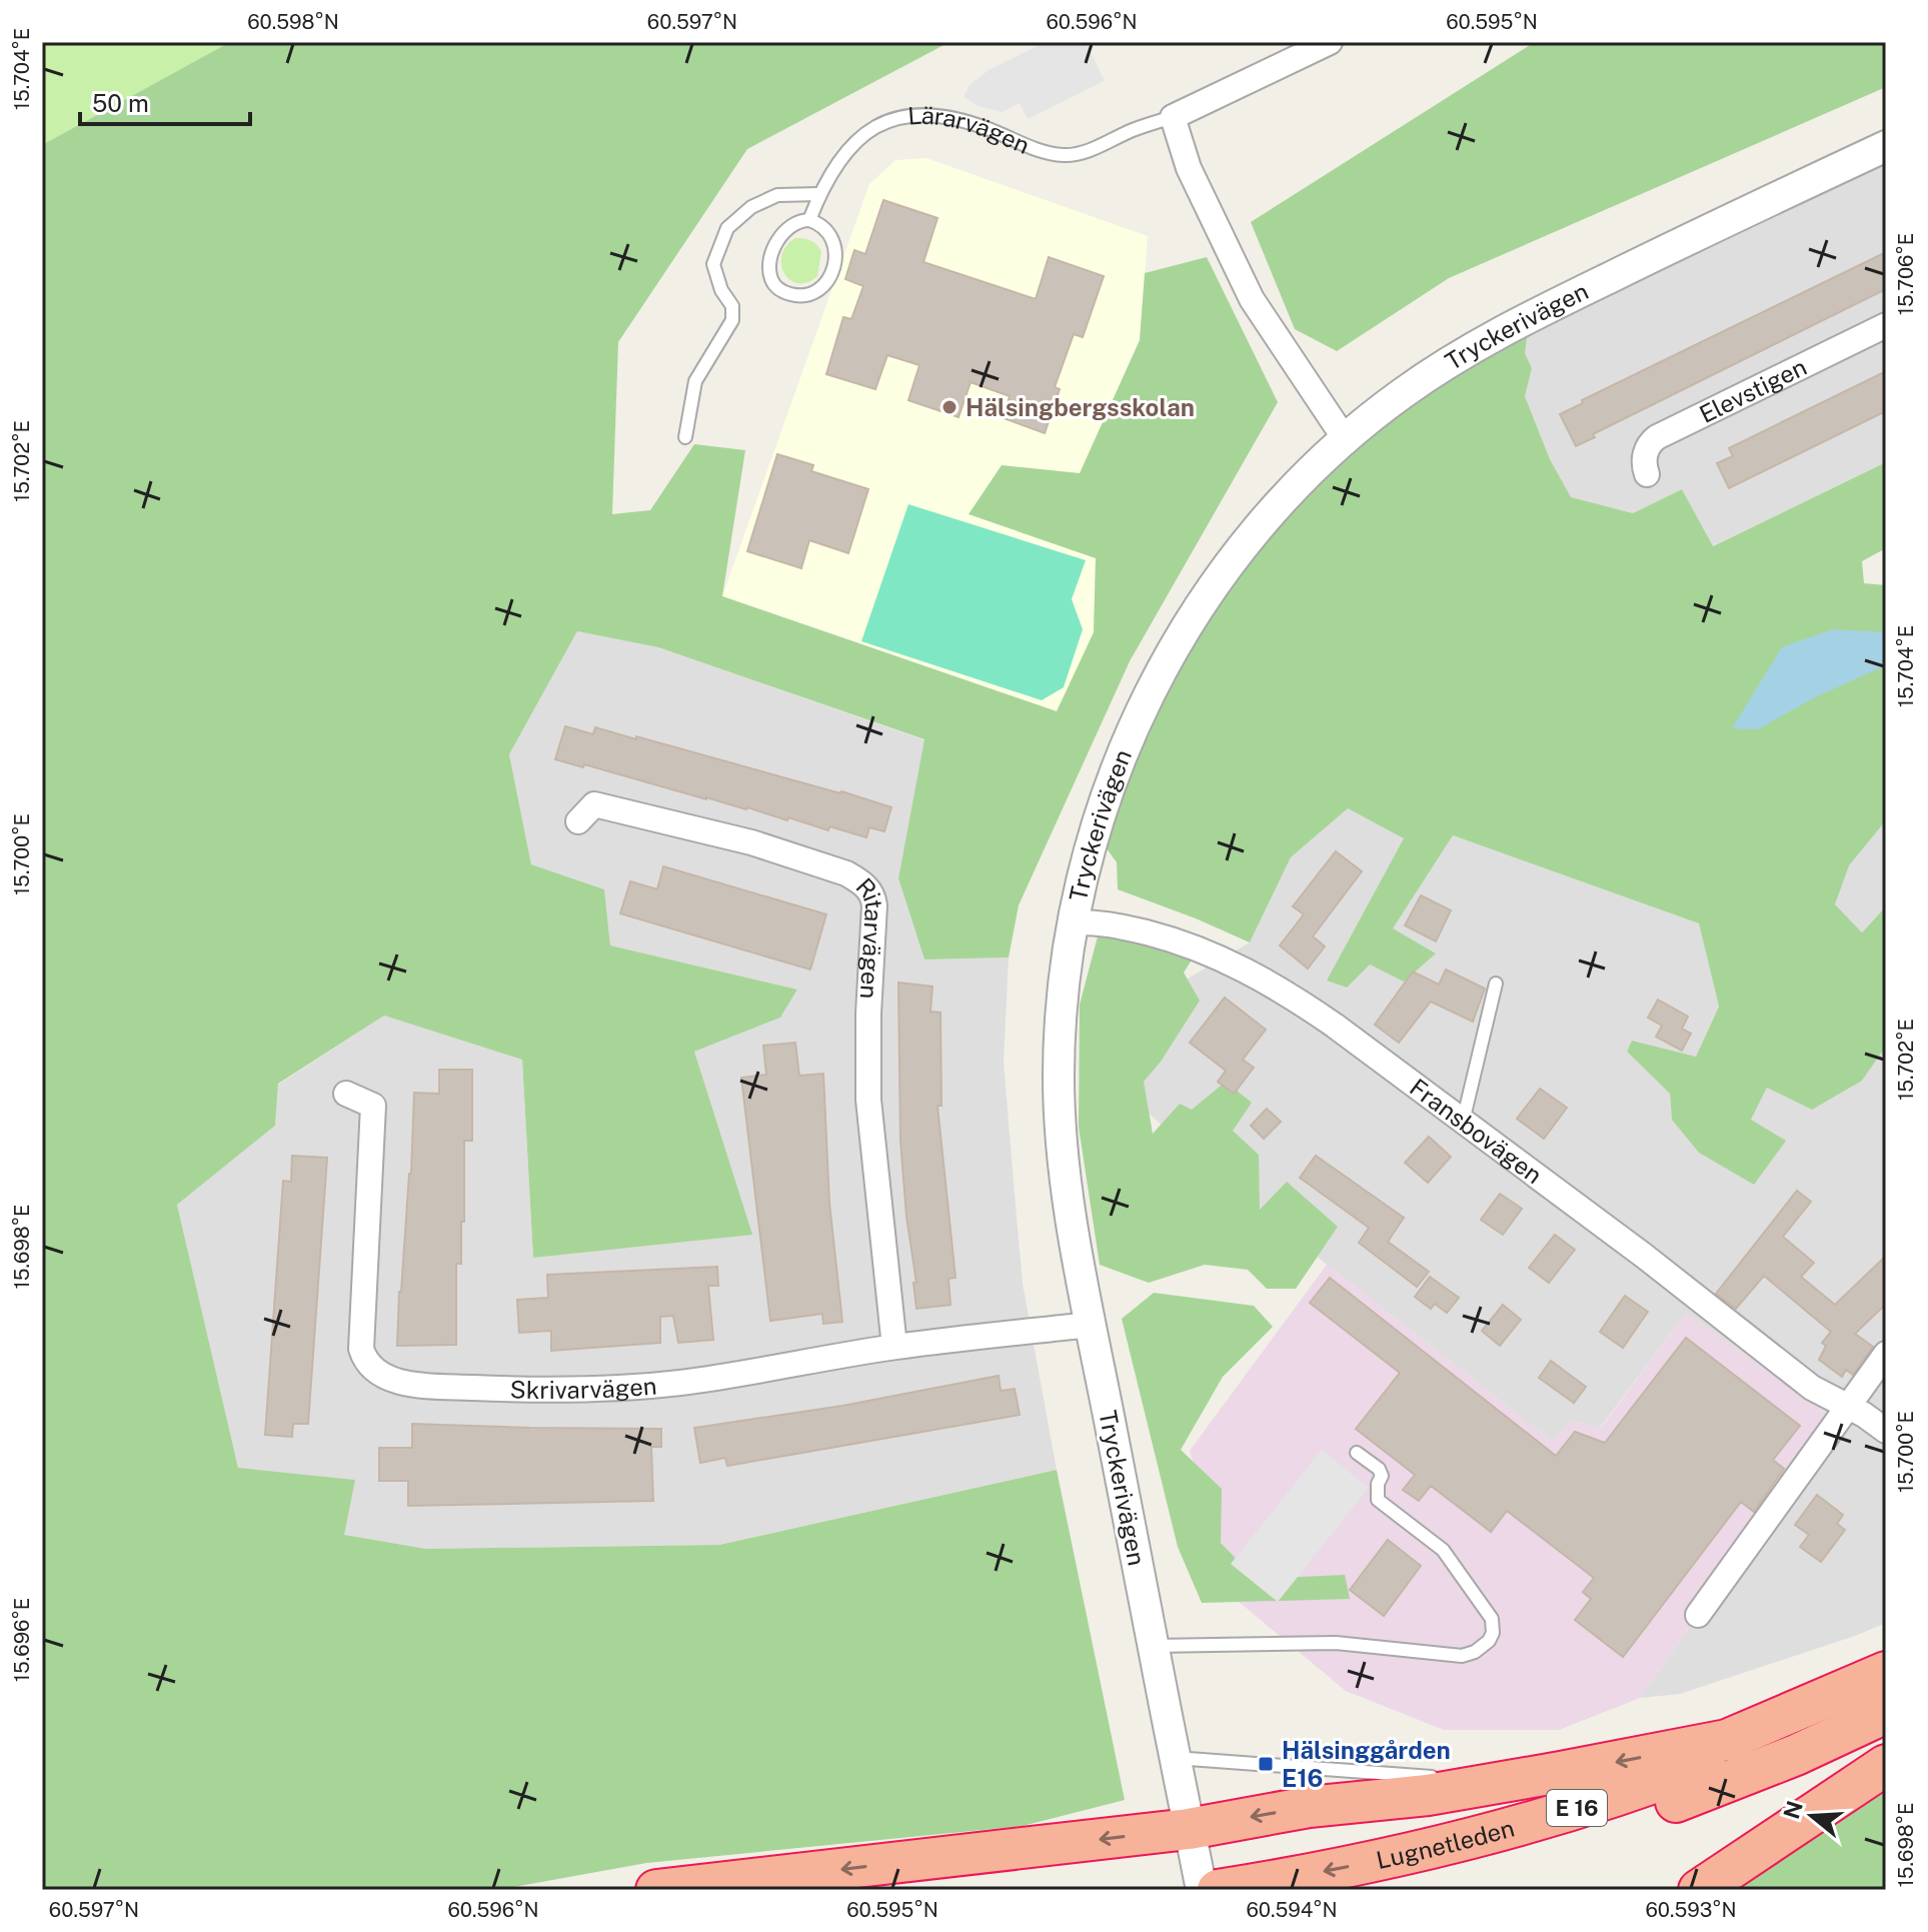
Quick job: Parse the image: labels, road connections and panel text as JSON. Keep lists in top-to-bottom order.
{
  "streets": {
    "highway": ["E 16", "Lugnetleden"],
    "street": [
      "Lärarvägen",
      "Tryckerivägen",
      "Elevstigen",
      "Ritarvägen",
      "Fransbovägen",
      "Skrivarvägen"
    ]
  },
  "crossings": [
    ["Tryckerivägen", "Fransbovägen"],
    ["Tryckerivägen", "Skrivarvägen"],
    ["Tryckerivägen", "E 16"],
    ["Ritarvägen", "Skrivarvägen"]
  ],
  "places": {
    "other": ["Hälsingbergsskolan"],
    "transit": ["Hälsinggården E16"]
  },
  "scale_bar": "50 m",
  "north": "left",
  "coordinates": [
    "60.598°N",
    "60.597°N",
    "60.596°N",
    "60.595°N",
    "15.704°E",
    "15.706°E",
    "15.702°E",
    "15.700°E",
    "15.698°E",
    "15.696°E",
    "60.594°N",
    "60.593°N"
  ]
}
